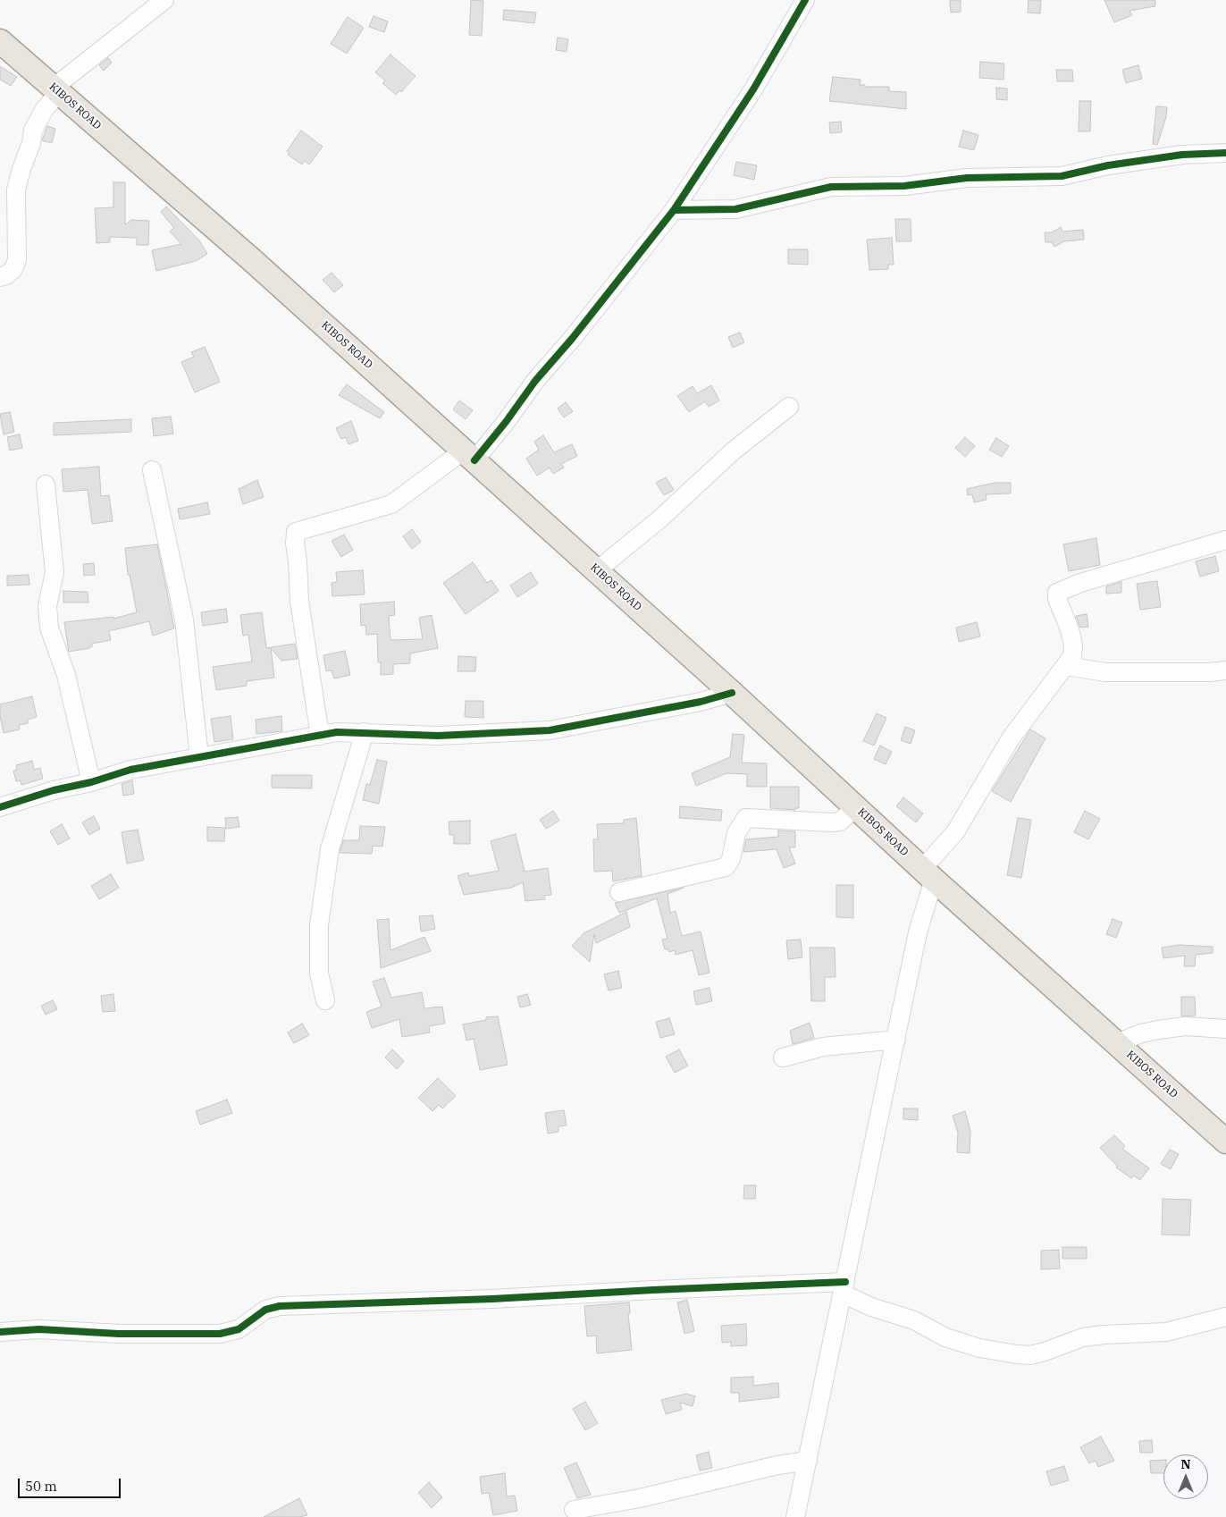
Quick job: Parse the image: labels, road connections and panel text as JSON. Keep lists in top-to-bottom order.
{
  "streets": {
    "main road": ["KIBOS ROAD"]
  },
  "scale_bar": "50 m",
  "north": "top"
}
